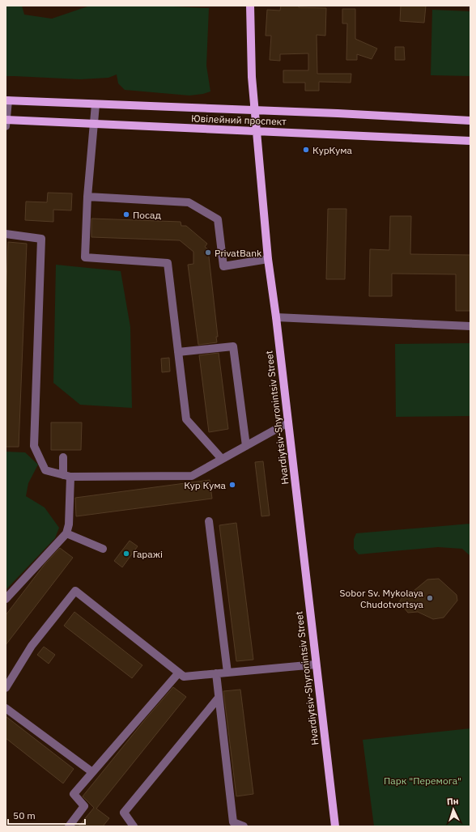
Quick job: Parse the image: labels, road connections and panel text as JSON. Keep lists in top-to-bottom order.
{
  "streets": {
    "main road": ["Ювілейний проспект", "Hvardiytsiv-Shyronintsiv Street"]
  },
  "crossings": [
    ["Ювілейний проспект", "Hvardiytsiv-Shyronintsiv Street"]
  ],
  "parks": ["Парк \"Перемога\""],
  "places": [
    "КурКума",
    "Посад",
    "PrivatBank",
    "Кур Кума",
    "Гаражі",
    "Sobor Sv. Mykolaya Chudotvortsya"
  ],
  "scale_bar": "50 m",
  "north": "top"
}
